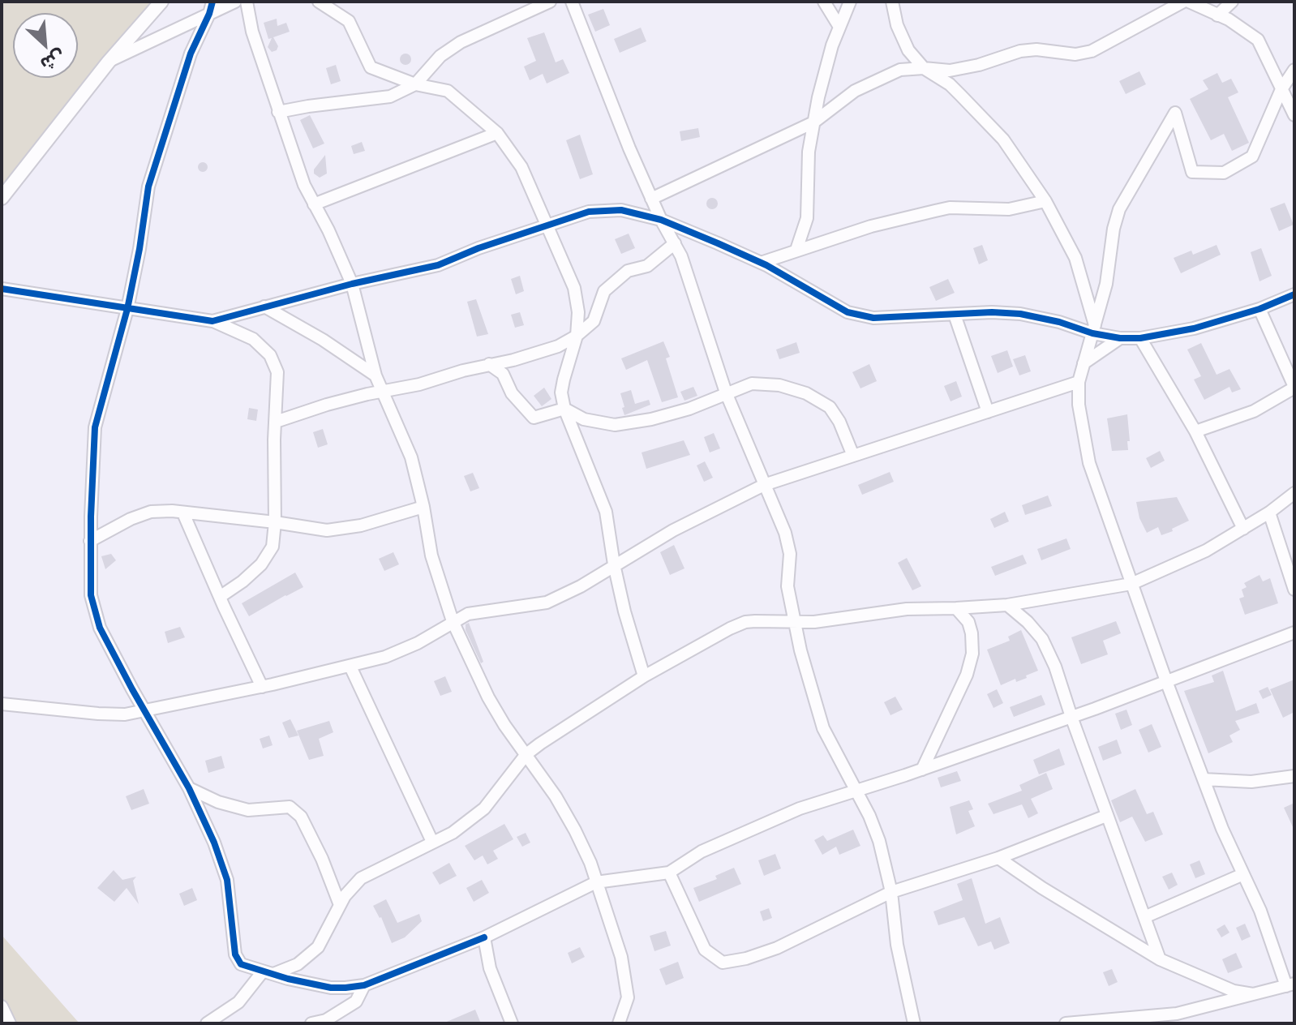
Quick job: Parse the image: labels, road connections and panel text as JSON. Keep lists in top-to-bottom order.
{
  "north": "bottom right"
}
